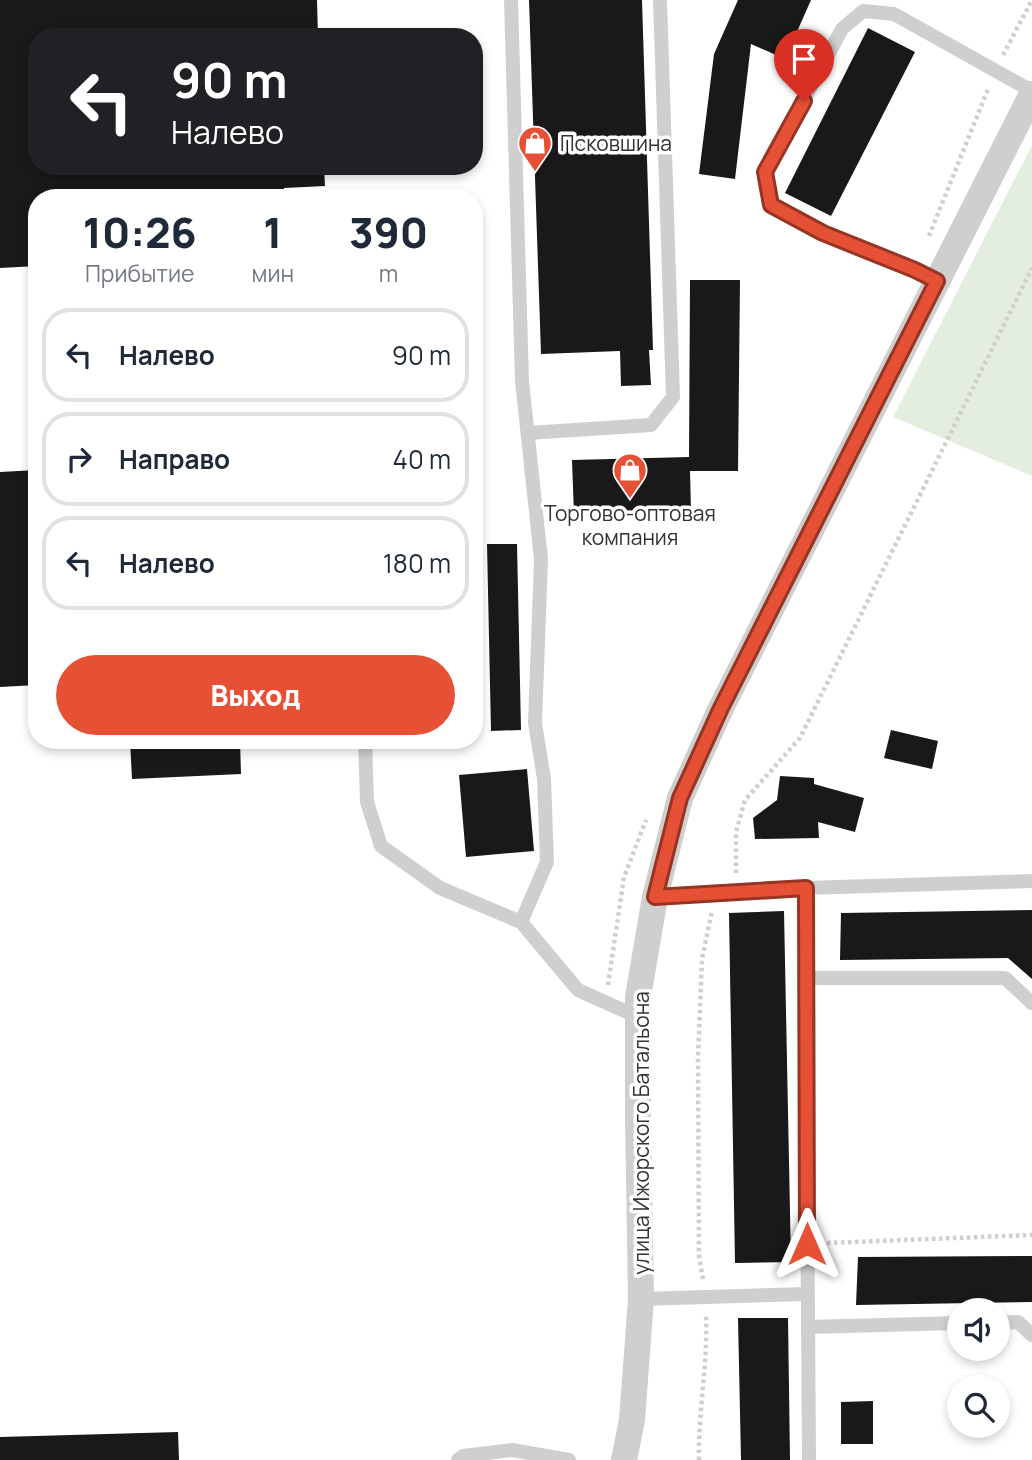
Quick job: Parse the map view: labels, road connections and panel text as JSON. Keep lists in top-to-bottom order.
{
  "streets": {
    "street": ["улица Ижорского Батальона"]
  },
  "places": {
    "shop": ["Псковшина", "Торгово-оптовая компания"]
  },
  "page": {
    "turn": ["90 m", "Налево"],
    "eta": [
      "10:26",
      "Прибытие",
      "1",
      "мин",
      "390",
      "m"
    ],
    "list": [
      {
        "name": "Налево",
        "value": "90 m"
      },
      {
        "name": "Направо",
        "value": "40 m"
      },
      {
        "name": "Налево",
        "value": "180 m"
      }
    ],
    "buttons": "Выход"
  }
}
